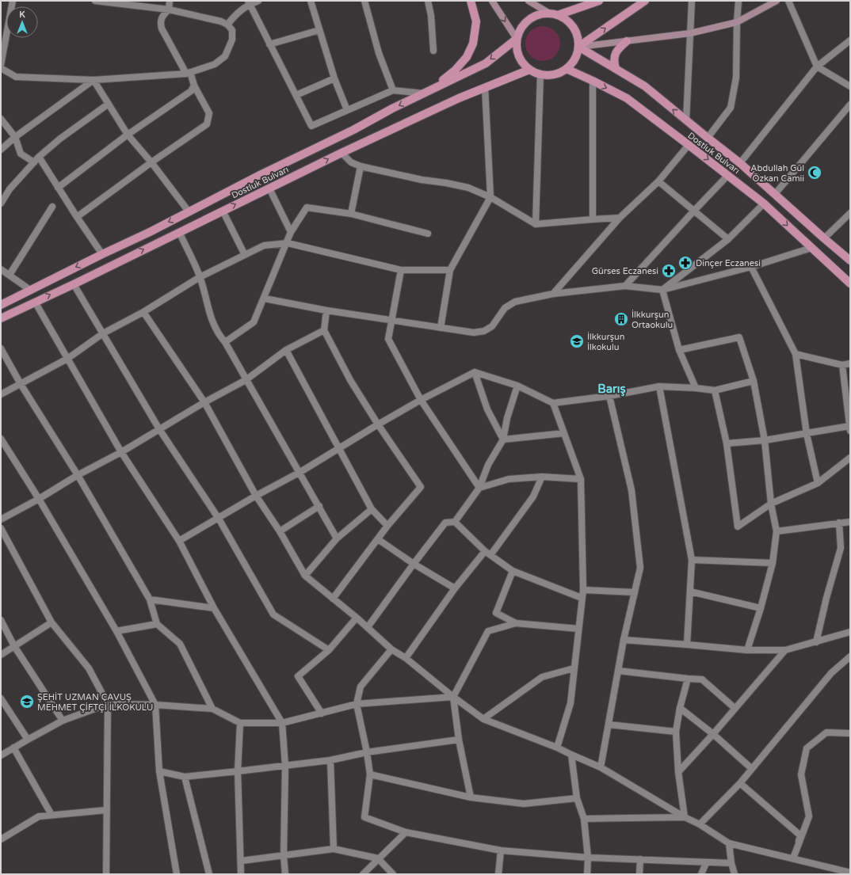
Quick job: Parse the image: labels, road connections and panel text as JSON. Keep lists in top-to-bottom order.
{
  "streets": {
    "main road": ["Dostluk Bulvarı"]
  },
  "districts": ["Barış"],
  "places": {
    "mosque": ["Abdullah Gül Özkan Camii"],
    "pharmacy": ["Dinçer Eczanesi", "Gürses Eczanesi"],
    "building": ["İlkkurşun Ortaokulu"],
    "school or university": ["İlkkurşun İlkokulu", "ŞEHİT UZMAN ÇAVUŞ MEHMET ÇİFTÇİ İLKOKULU"]
  },
  "north": "top"
}
